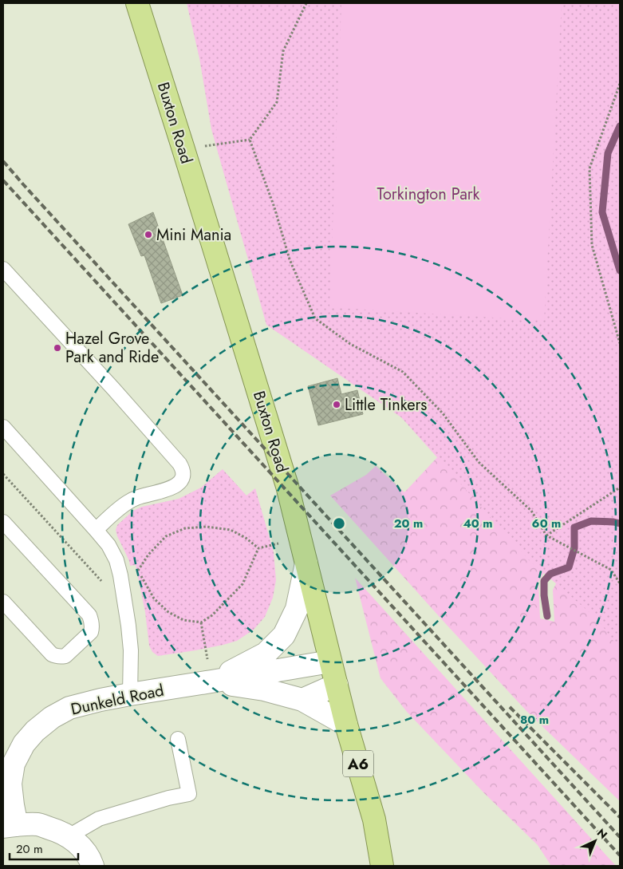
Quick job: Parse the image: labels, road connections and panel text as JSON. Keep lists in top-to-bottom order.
{
  "streets": {
    "highway": ["Buxton Road", "A6"],
    "street": ["Dunkeld Road"]
  },
  "crossings": [
    ["Buxton Road", "Dunkeld Road"]
  ],
  "parks": ["Torkington Park"],
  "places": ["Mini Mania", "Hazel Grove Park and Ride", "Little Tinkers"],
  "scale_bar": "20 m",
  "north": "top right",
  "rings": [
    "20 m",
    "40 m",
    "60 m",
    "80 m"
  ]
}
